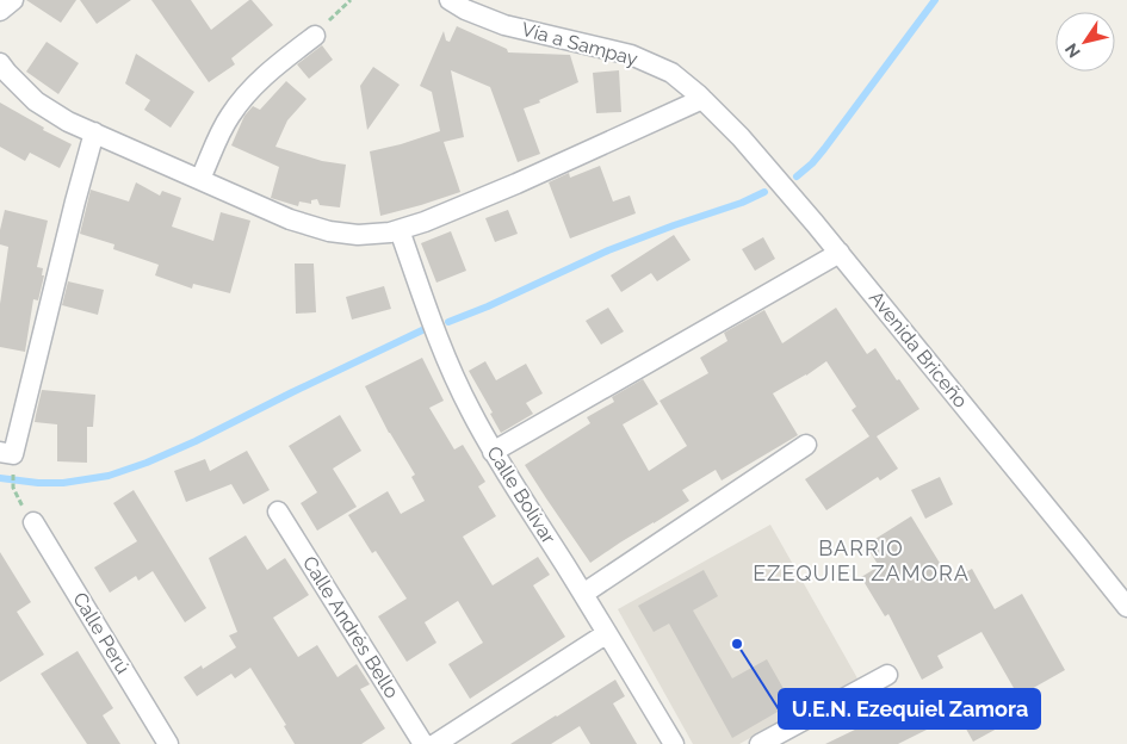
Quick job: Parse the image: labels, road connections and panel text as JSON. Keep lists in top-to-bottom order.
{
  "streets": {
    "street": [
      "Vía a Sampay",
      "Avenida Briceño",
      "Calle Bolívar",
      "Calle Andrés Bello",
      "Calle Perú"
    ]
  },
  "crossings": [
    ["Vía a Sampay", "Avenida Briceño"]
  ],
  "districts": ["BARRIO EZEQUIEL ZAMORA"],
  "places": ["U.E.N. Ezequiel Zamora"],
  "north": "bottom left"
}
